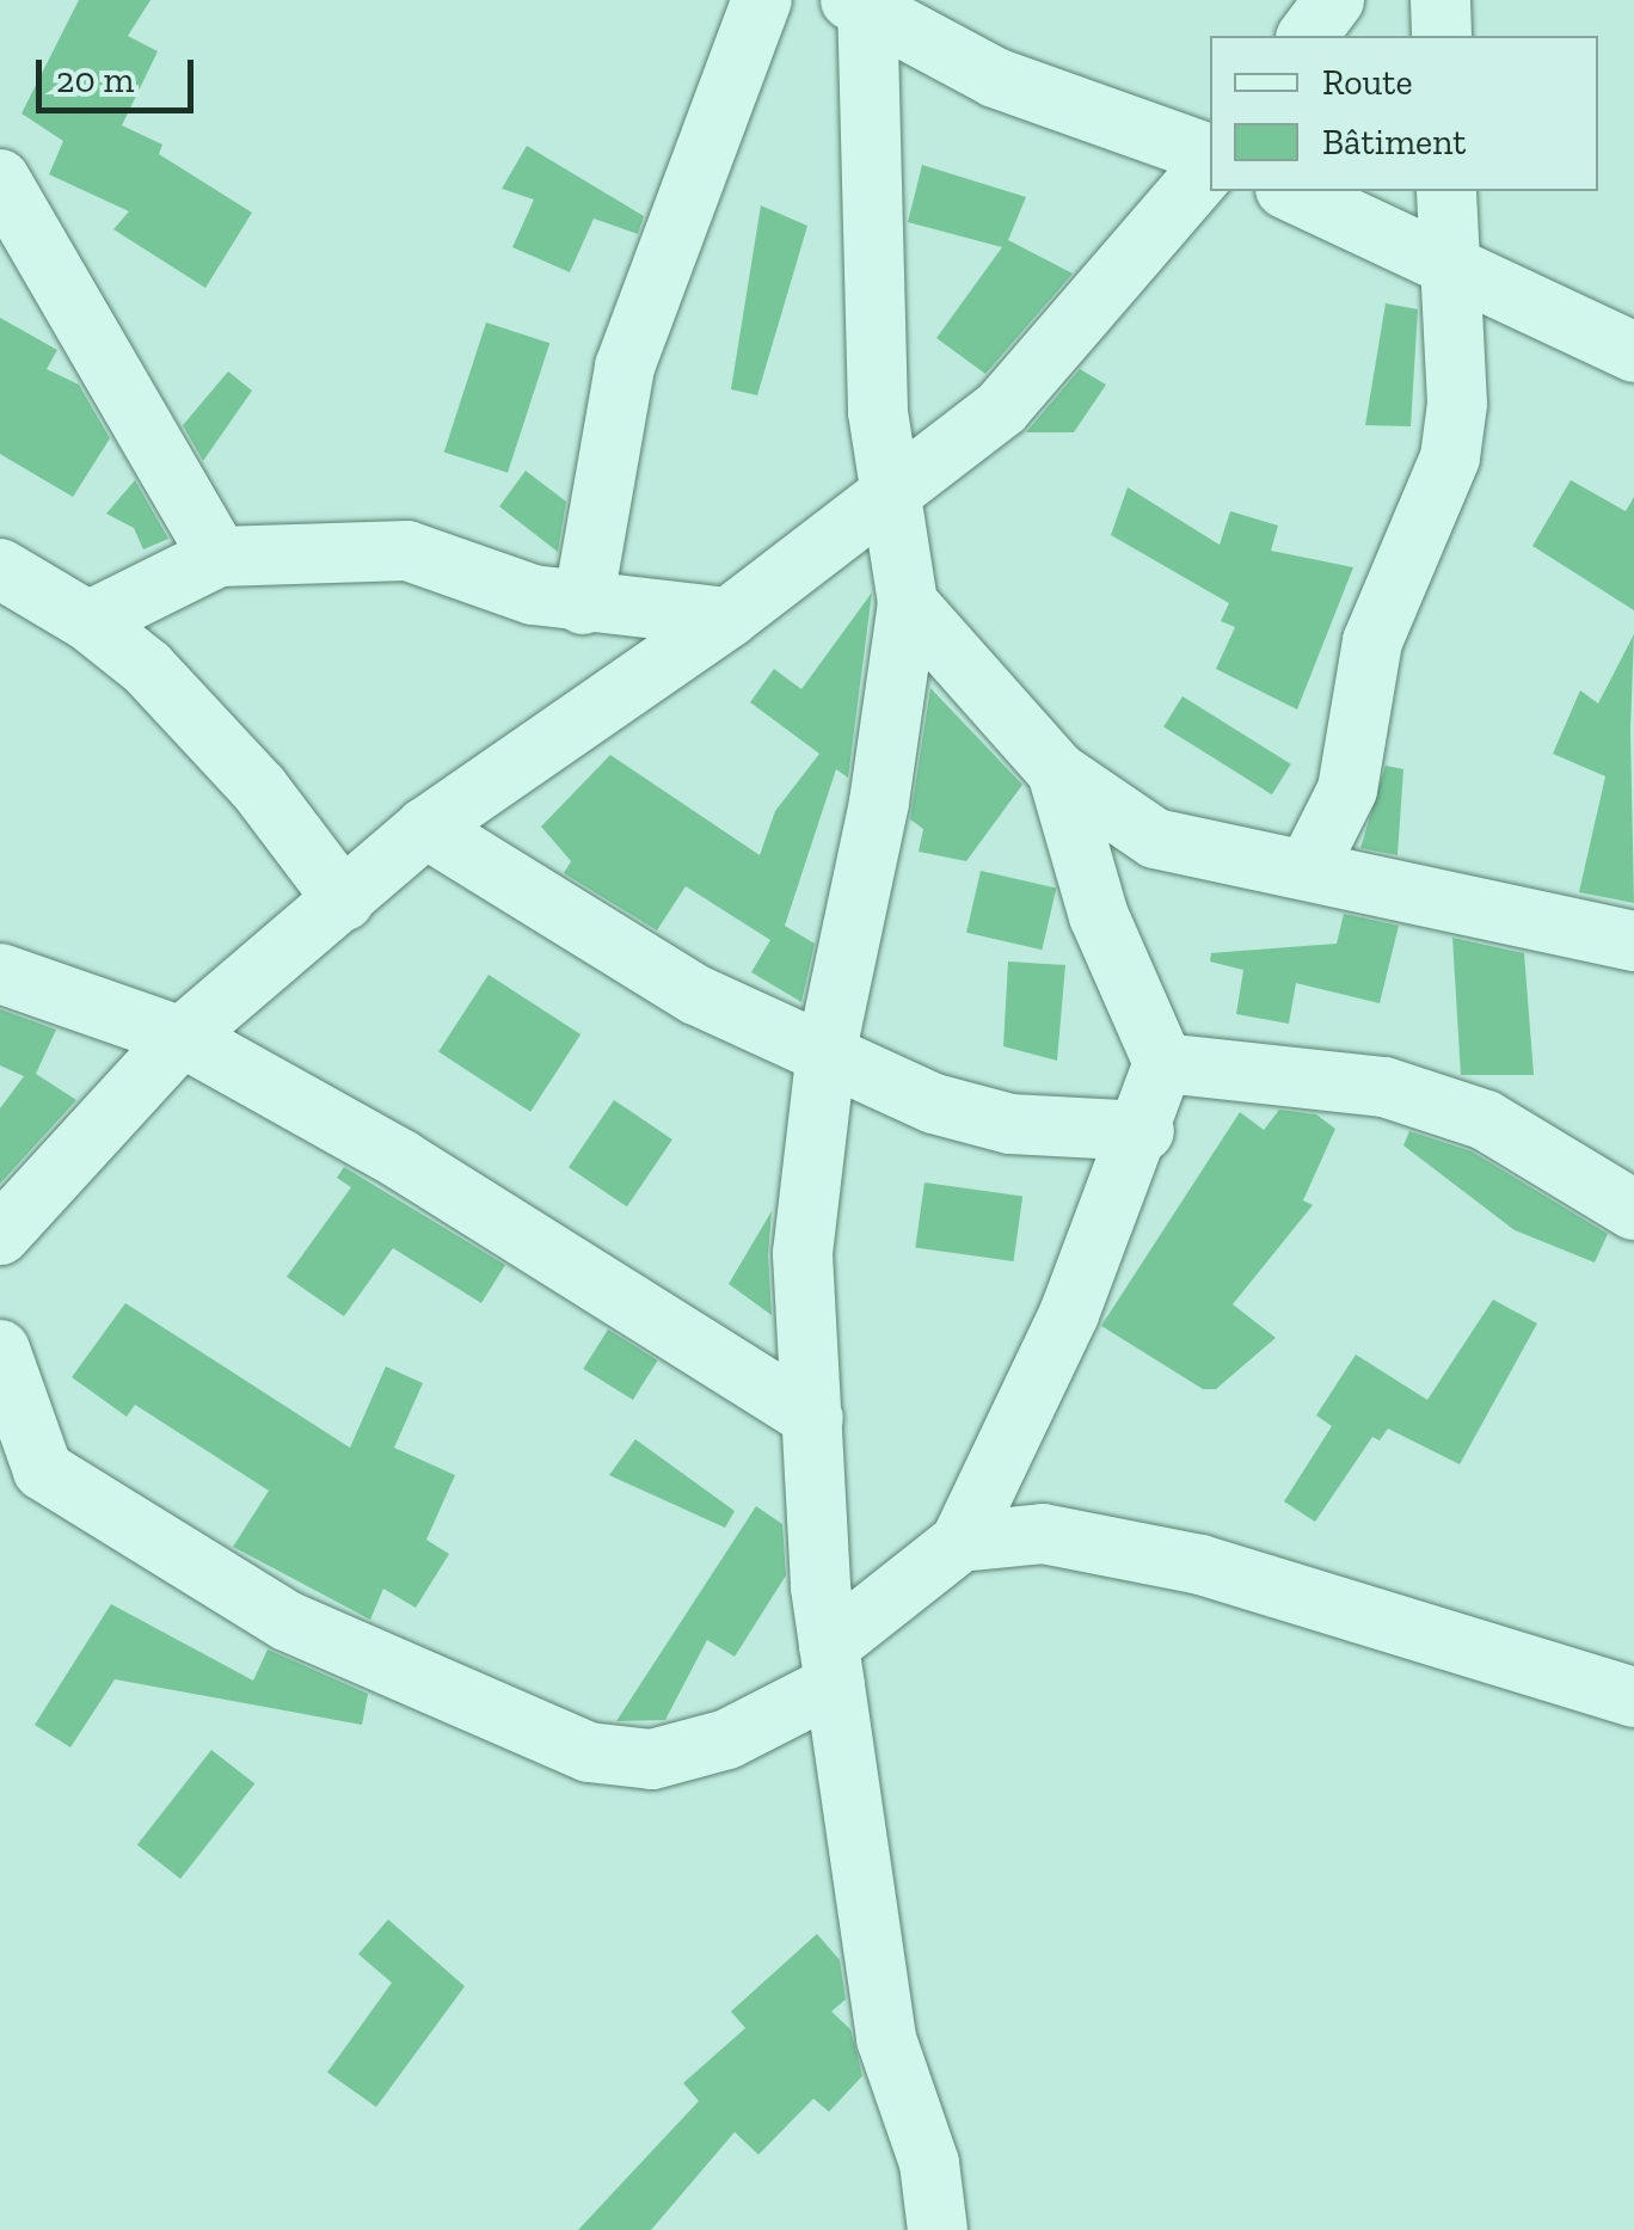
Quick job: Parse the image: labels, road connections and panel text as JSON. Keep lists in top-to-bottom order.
{
  "legend": ["Route", "Bâtiment"],
  "scale_bar": "20 m"
}
